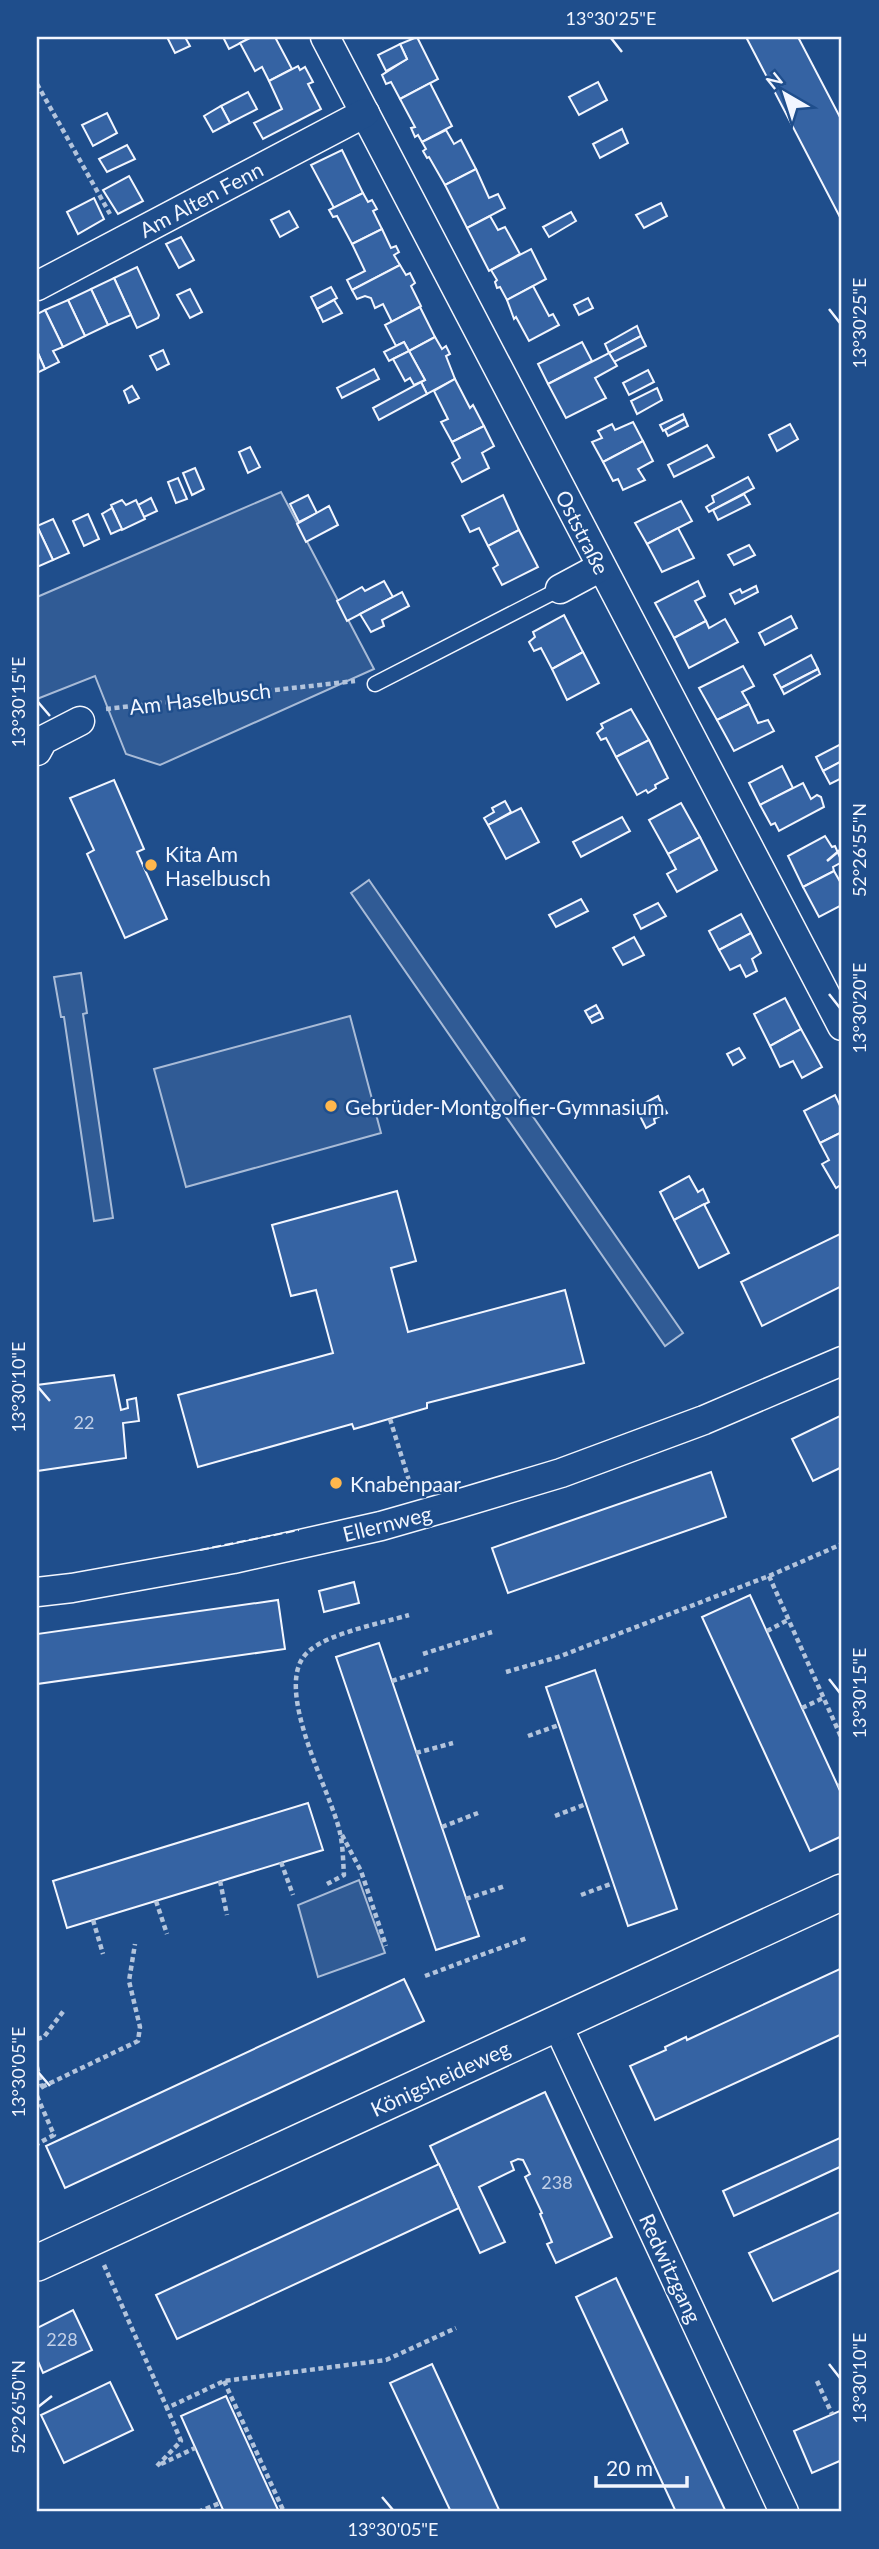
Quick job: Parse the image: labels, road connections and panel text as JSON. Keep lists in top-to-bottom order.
{
  "streets": {
    "street": [
      "Am Alten Fenn",
      "Oststraße",
      "Ellernweg",
      "Königsheideweg",
      "Redwitzgang"
    ],
    "path": ["Am Haselbusch"]
  },
  "crossings": [
    ["Am Alten Fenn", "Oststraße"],
    ["Königsheideweg", "Redwitzgang"]
  ],
  "places": ["Kita Am Haselbusch", "Gebrüder-Montgolfier-Gymnasium", "Knabenpaar"],
  "house_numbers": ["22", "238", "228"],
  "scale_bar": "20 m",
  "north": "top left",
  "coordinates": [
    "13°30'25\"E",
    "13°30'15\"E",
    "52°26'55\"N",
    "13°30'20\"E",
    "13°30'10\"E",
    "13°30'05\"E",
    "52°26'50\"N"
  ]
}
